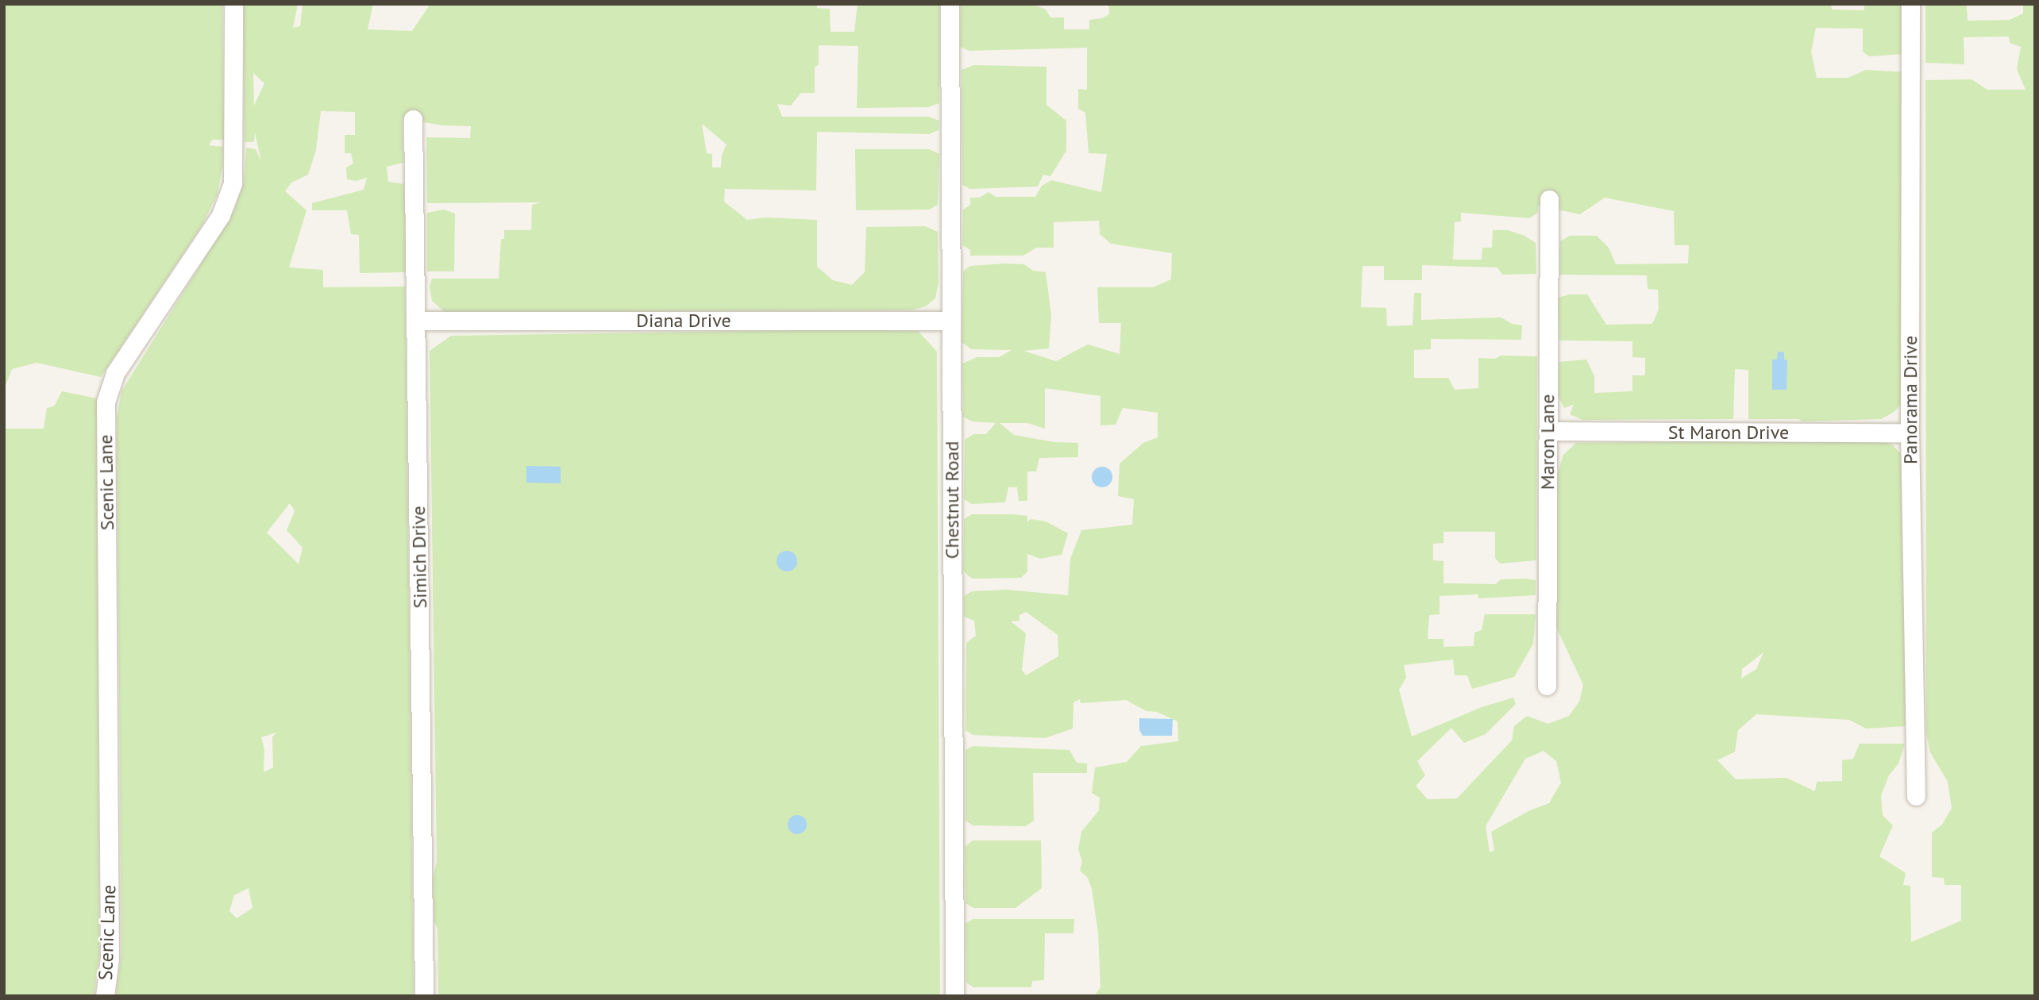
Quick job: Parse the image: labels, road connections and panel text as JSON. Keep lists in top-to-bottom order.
{
  "streets": {
    "street": [
      "Diana Drive",
      "Panorama Drive",
      "St Maron Drive",
      "Maron Lane",
      "Scenic Lane",
      "Chestnut Road",
      "Simich Drive"
    ]
  },
  "crossings": [
    ["Diana Drive", "Chestnut Road"],
    ["Diana Drive", "Simich Drive"],
    ["Panorama Drive", "St Maron Drive"],
    ["St Maron Drive", "Maron Lane"]
  ]
}
